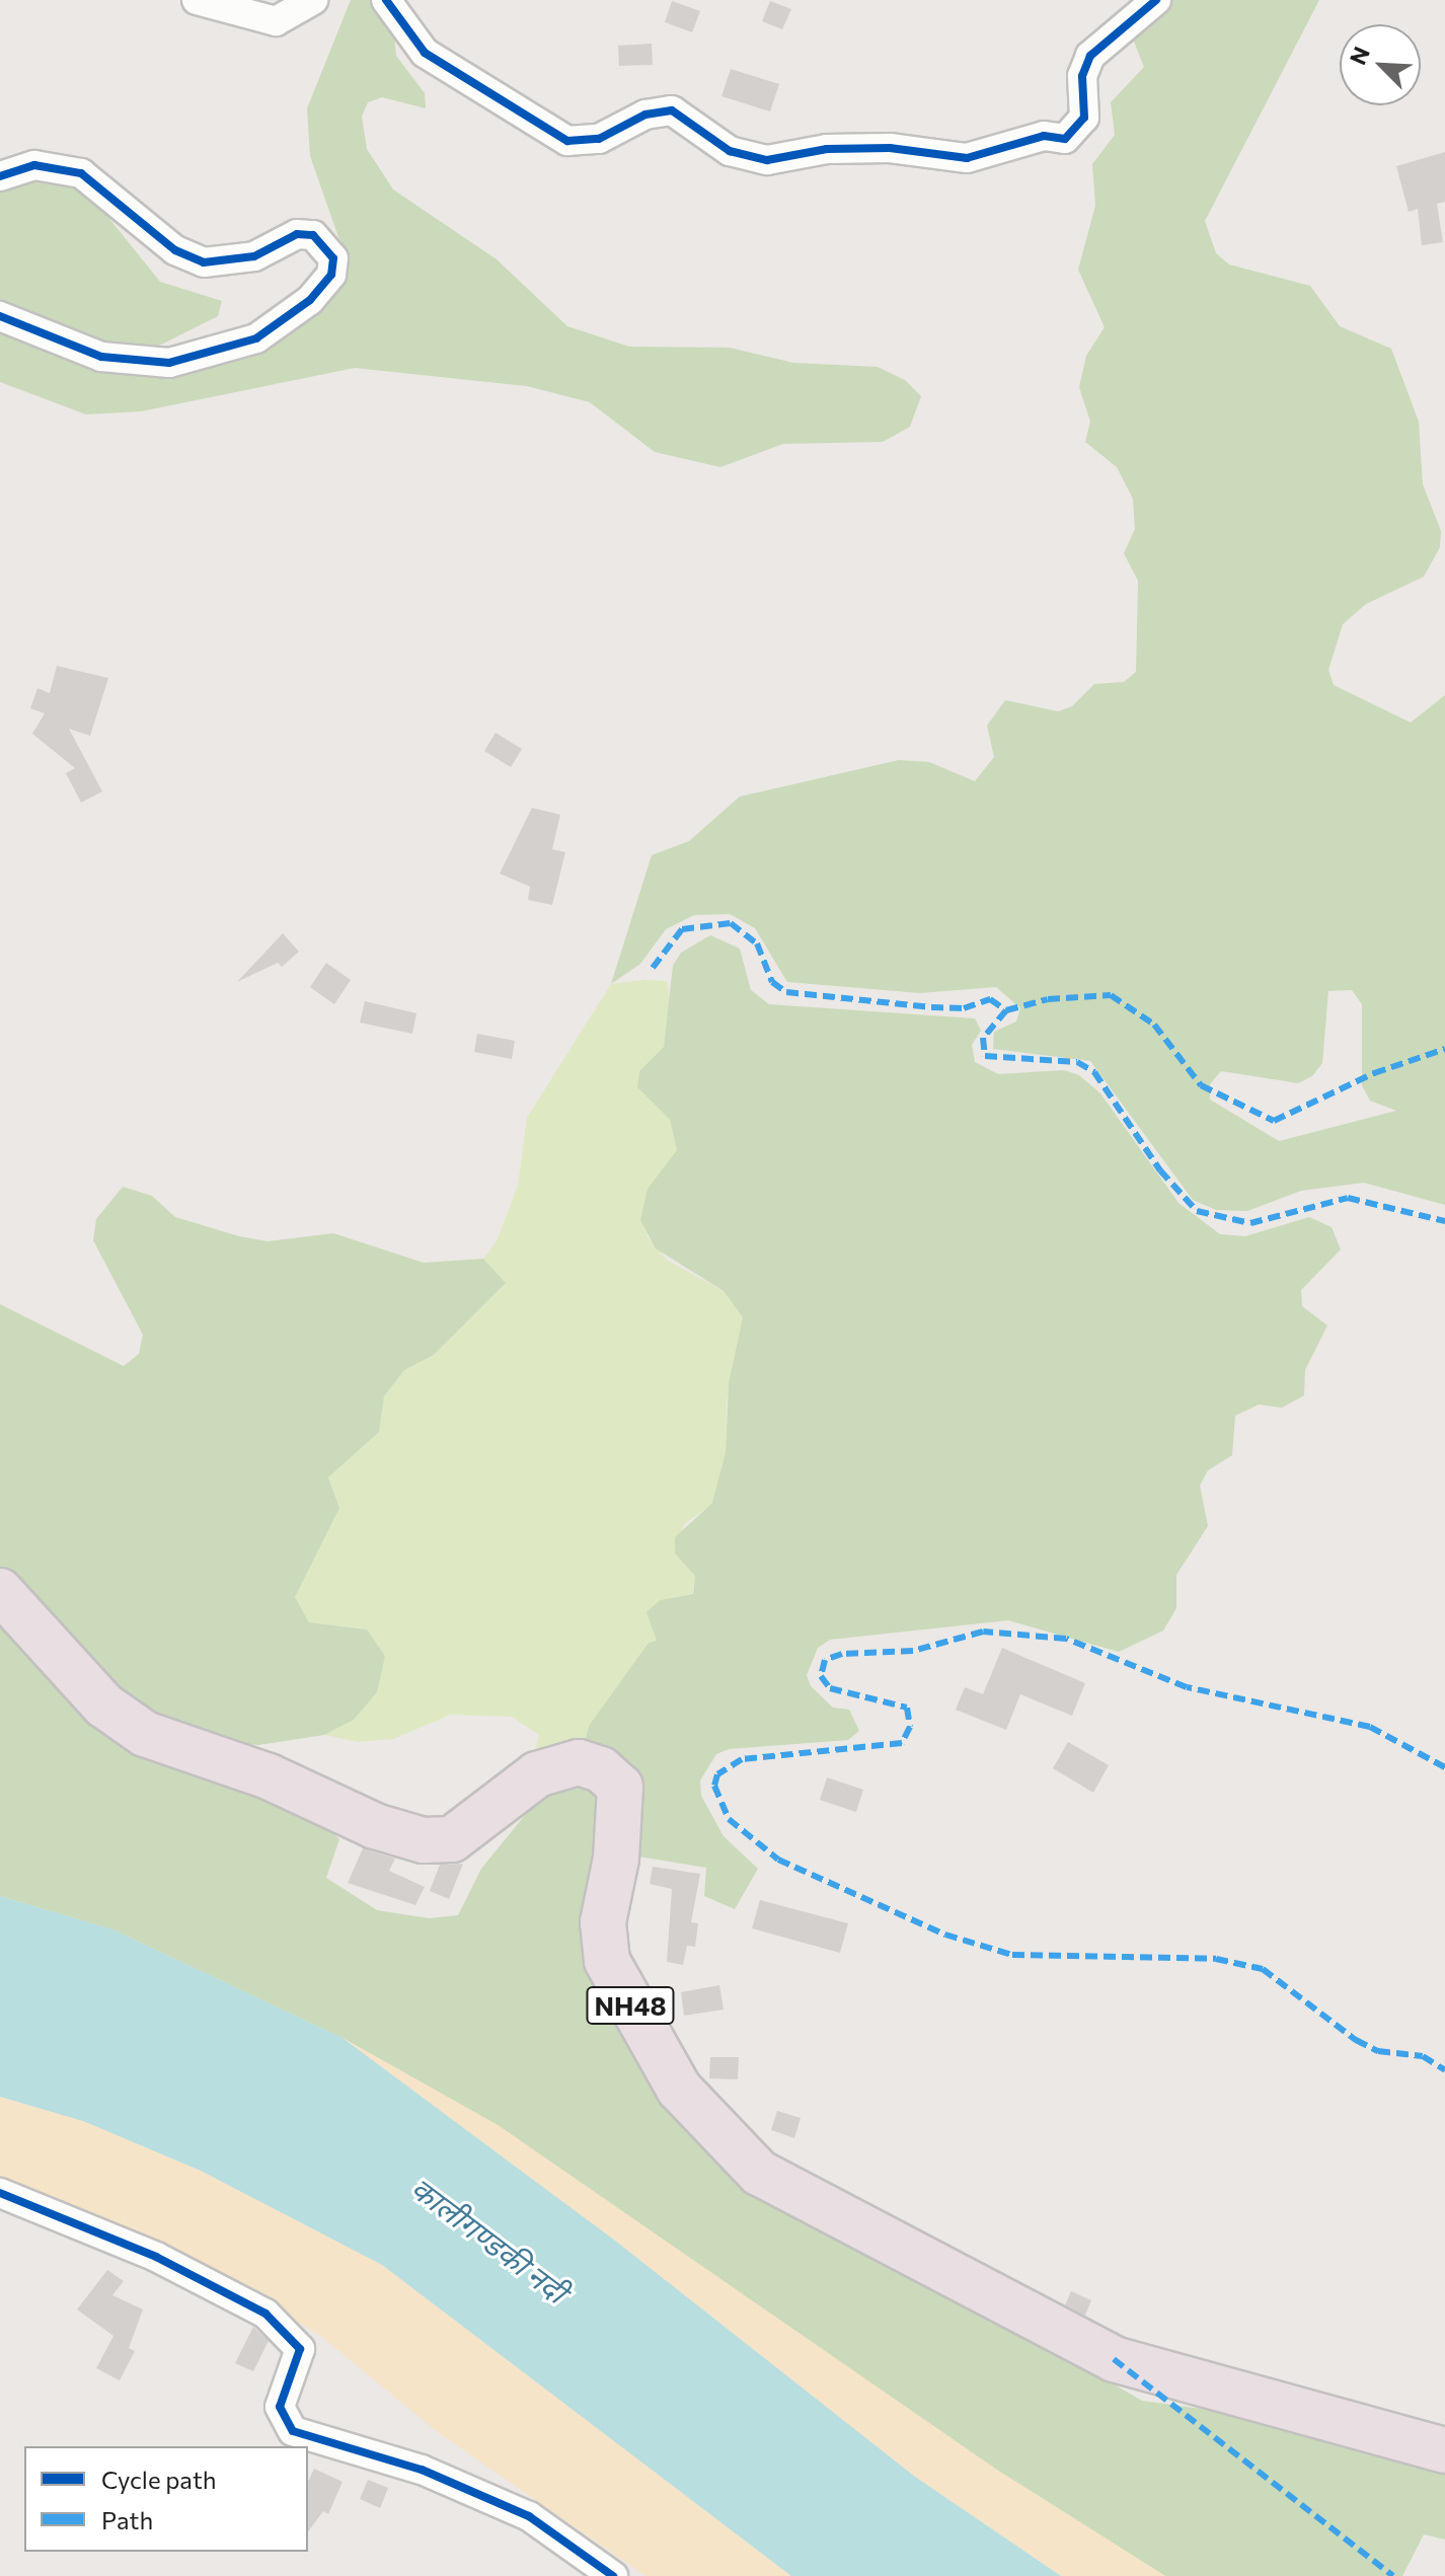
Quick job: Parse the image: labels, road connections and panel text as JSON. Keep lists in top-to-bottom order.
{
  "streets": {
    "highway": ["NH48"]
  },
  "water": ["कालीगण्डकी नदी"],
  "legend": ["Cycle path", "Path"],
  "north": "top left"
}
